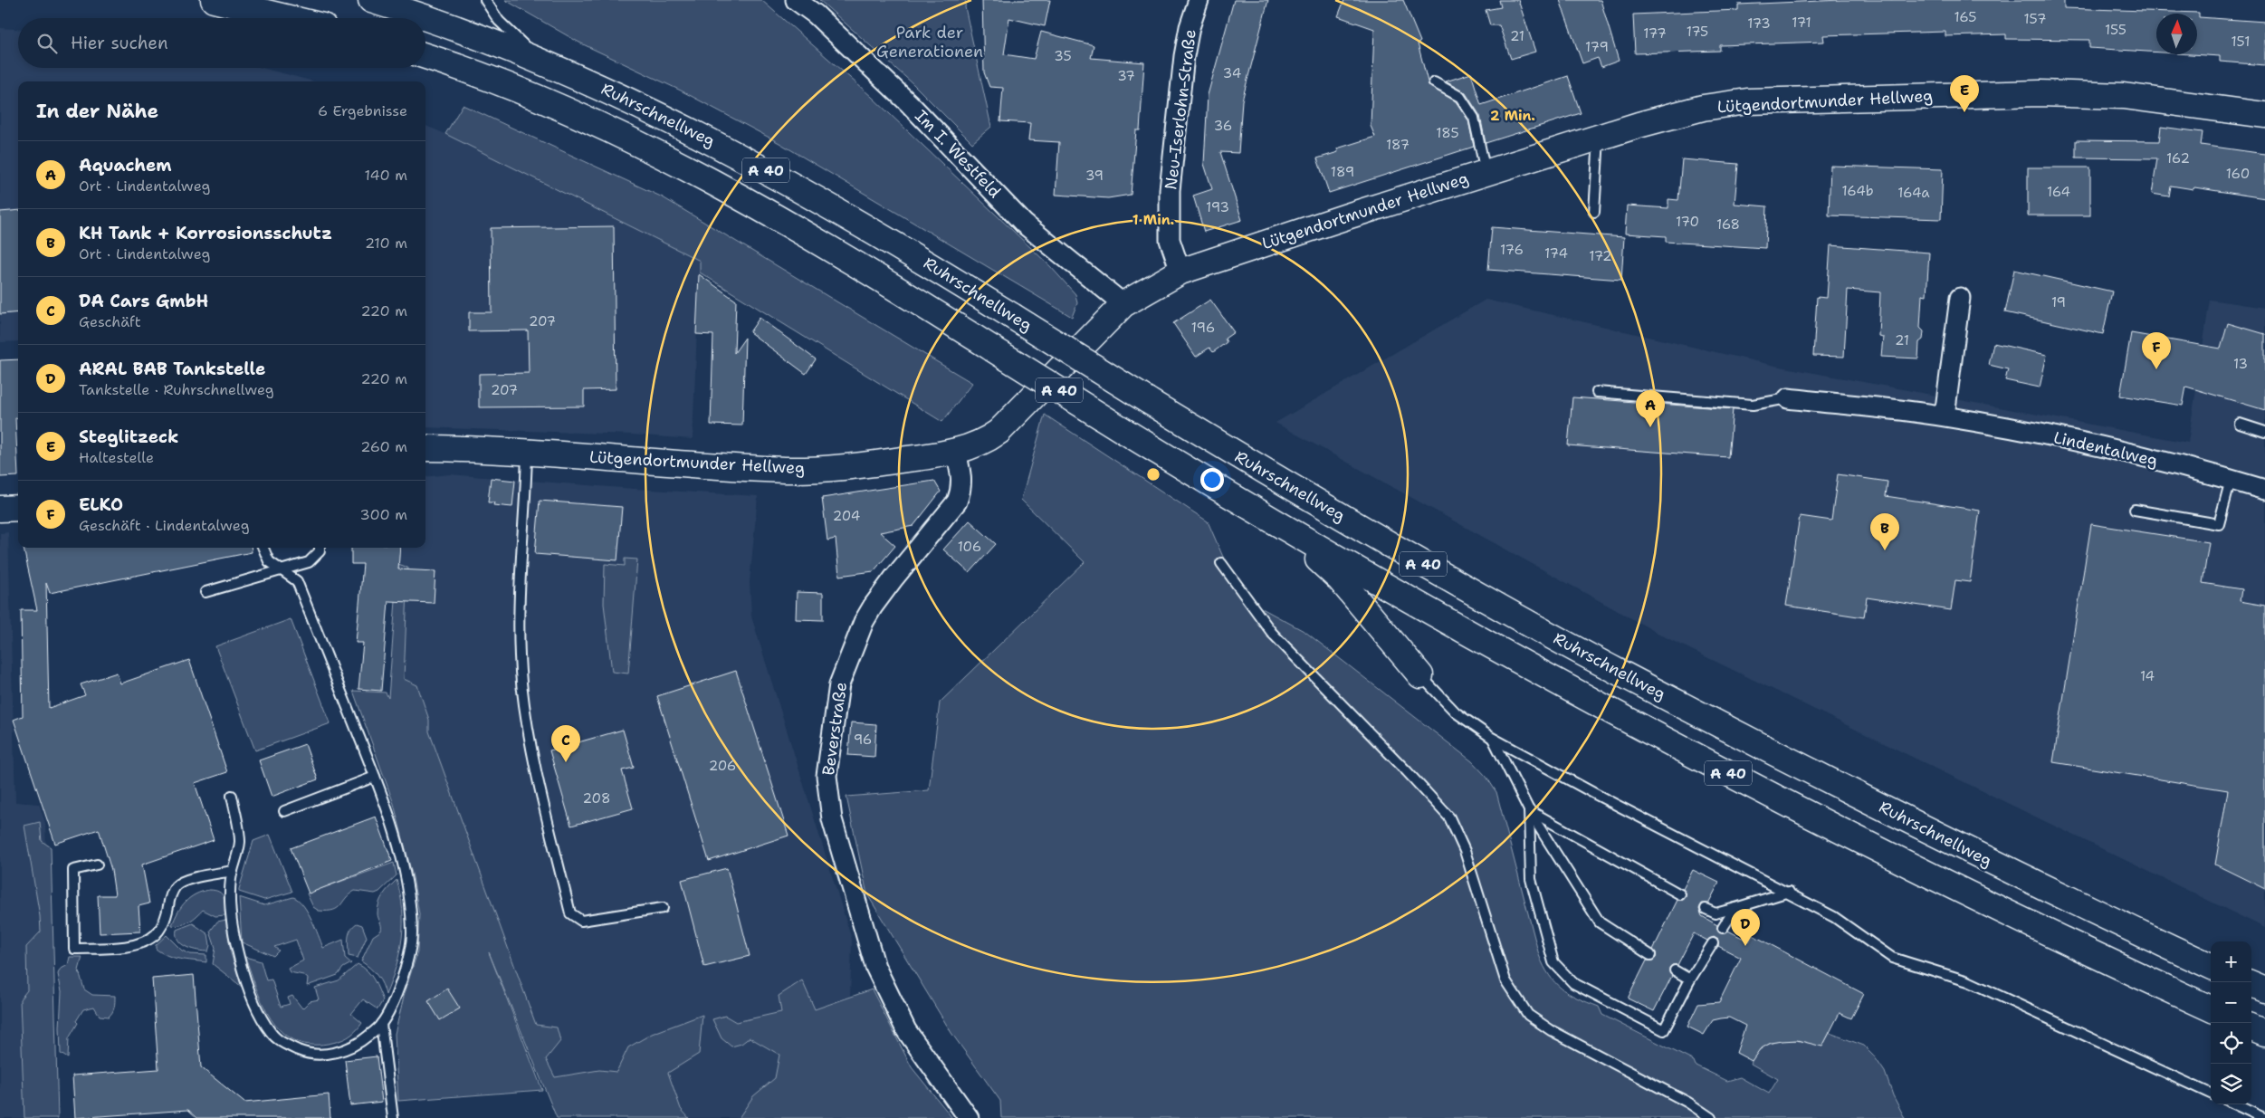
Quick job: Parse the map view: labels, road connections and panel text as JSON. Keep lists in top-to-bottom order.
{
  "streets": {
    "main road": ["Lütgendortmunder Hellweg", "Ruhrschnellweg", "A 40"],
    "street": [
      "Neu-Iserlohn-Straße",
      "Im I. Westfeld",
      "Lindentalweg",
      "Beverstraße"
    ]
  },
  "crossings": [
    ["Lütgendortmunder Hellweg", "Neu-Iserlohn-Straße"],
    ["Lütgendortmunder Hellweg", "Im I. Westfeld"],
    ["Lütgendortmunder Hellweg", "Beverstraße"]
  ],
  "parks": ["Park der Generationen"],
  "house_numbers": [
    "165",
    "157",
    "171",
    "173",
    "155",
    "175",
    "177",
    "21",
    "151",
    "179",
    "35",
    "34",
    "37",
    "36",
    "185",
    "187",
    "162",
    "189",
    "160",
    "39",
    "164b",
    "164",
    "164a",
    "193",
    "170",
    "168",
    "176",
    "174",
    "172",
    "19",
    "207",
    "196",
    "21",
    "13",
    "207",
    "204",
    "106",
    "14",
    "96",
    "206",
    "208"
  ],
  "north": "top",
  "page": {
    "search": "Hier suchen",
    "pins": [
      "E",
      "F",
      "A",
      "B",
      "C",
      "D"
    ],
    "heading": ["In der Nähe", "6 Ergebnisse"],
    "list": [
      {
        "mark": "A",
        "name": "Aquachem",
        "note": "Ort · Lindentalweg",
        "value": "140 m"
      },
      {
        "mark": "B",
        "name": "KH Tank + Korrosionsschutz",
        "note": "Ort · Lindentalweg",
        "value": "210 m"
      },
      {
        "mark": "C",
        "name": "DA Cars GmbH",
        "note": "Geschäft",
        "value": "220 m"
      },
      {
        "mark": "D",
        "name": "ARAL BAB Tankstelle",
        "note": "Tankstelle · Ruhrschnellweg",
        "value": "220 m"
      },
      {
        "mark": "E",
        "name": "Steglitzeck",
        "note": "Haltestelle",
        "value": "260 m"
      },
      {
        "mark": "F",
        "name": "ELKO",
        "note": "Geschäft · Lindentalweg",
        "value": "300 m"
      }
    ],
    "map_buttons": ["+", "−"]
  },
  "rings": ["2 Min.", "1 Min."]
}
